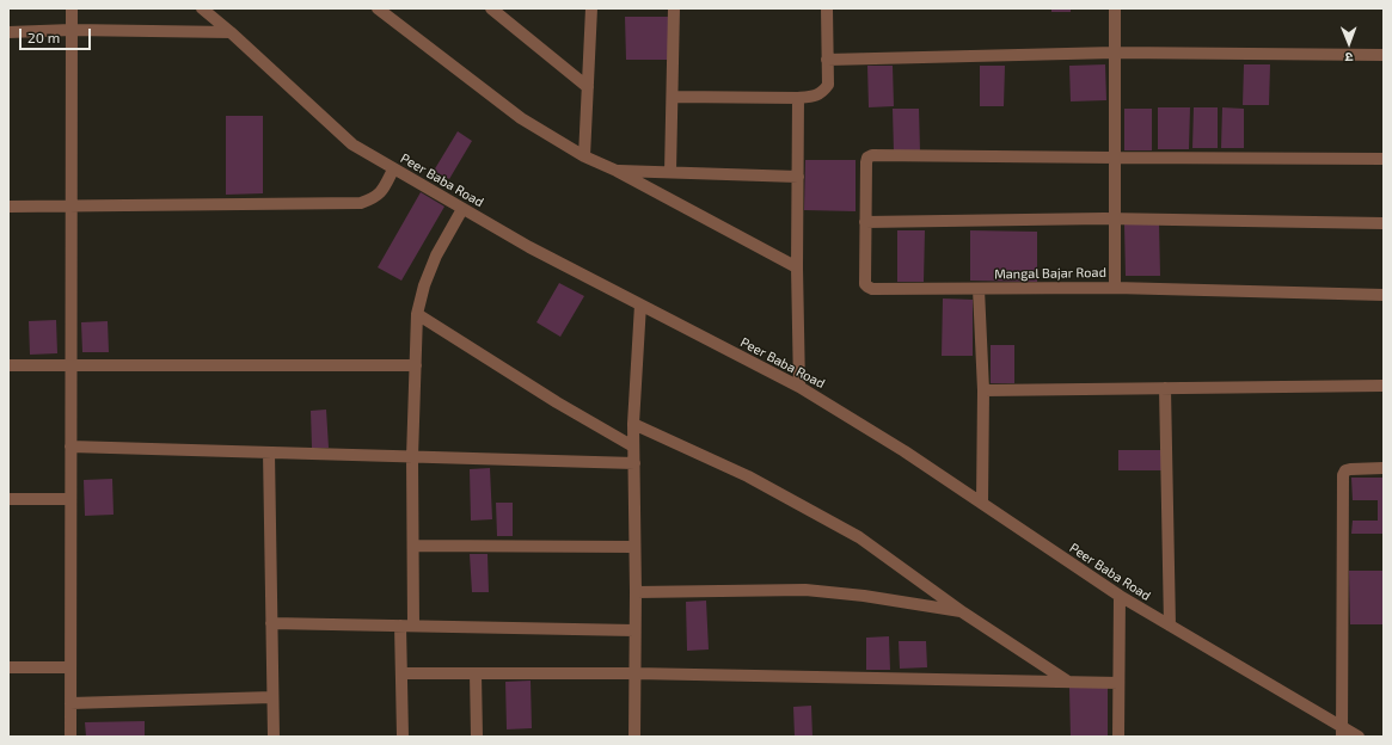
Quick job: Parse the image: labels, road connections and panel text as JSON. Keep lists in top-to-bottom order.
{
  "streets": {
    "street": ["Peer Baba Road", "Mangal Bajar Road"]
  },
  "crossings": [
    ["Peer Baba Road", "Mangal Bajar Road"]
  ],
  "scale_bar": "20 m",
  "north": "bottom"
}
